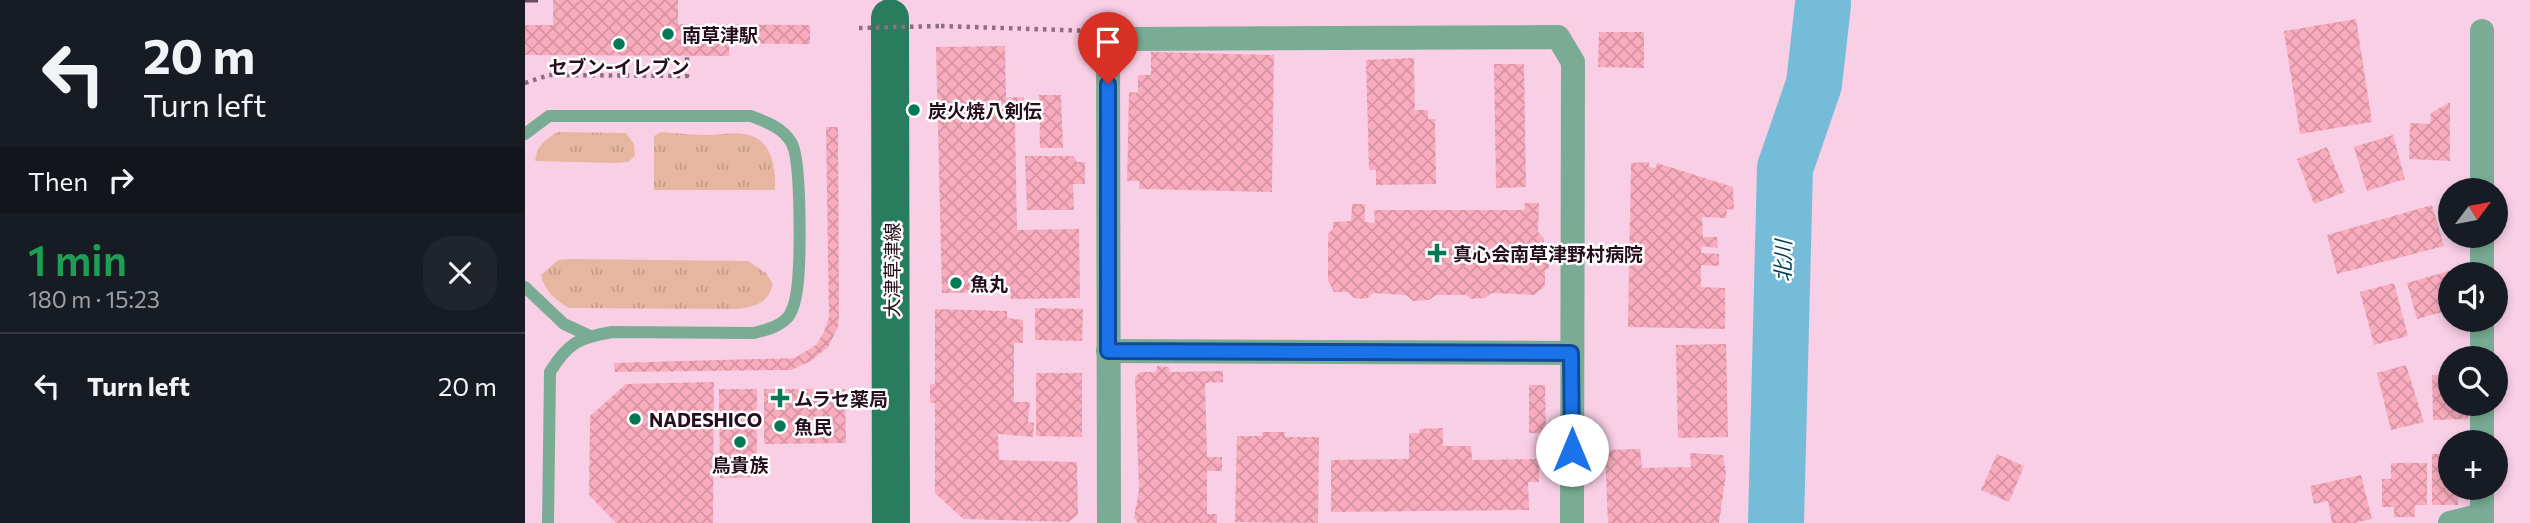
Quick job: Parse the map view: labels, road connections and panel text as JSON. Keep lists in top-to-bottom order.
{
  "streets": {
    "main road": ["大津草津線"]
  },
  "water": ["北川"],
  "places": {
    "other": [
      "南草津駅",
      "セブン-イレブン",
      "炭火焼八剣伝",
      "魚丸",
      "NADESHICO",
      "魚民",
      "鳥貴族"
    ],
    "health": ["真心会南草津野村病院", "ムラセ薬局"]
  },
  "north": "top right",
  "page": {
    "turn": ["20 m", "Turn left"],
    "then": "Then",
    "map_buttons": "+",
    "heading": ["1 min", "180 m · 15:23"],
    "list": [
      {
        "name": "Turn left",
        "value": "20 m"
      }
    ]
  }
}
